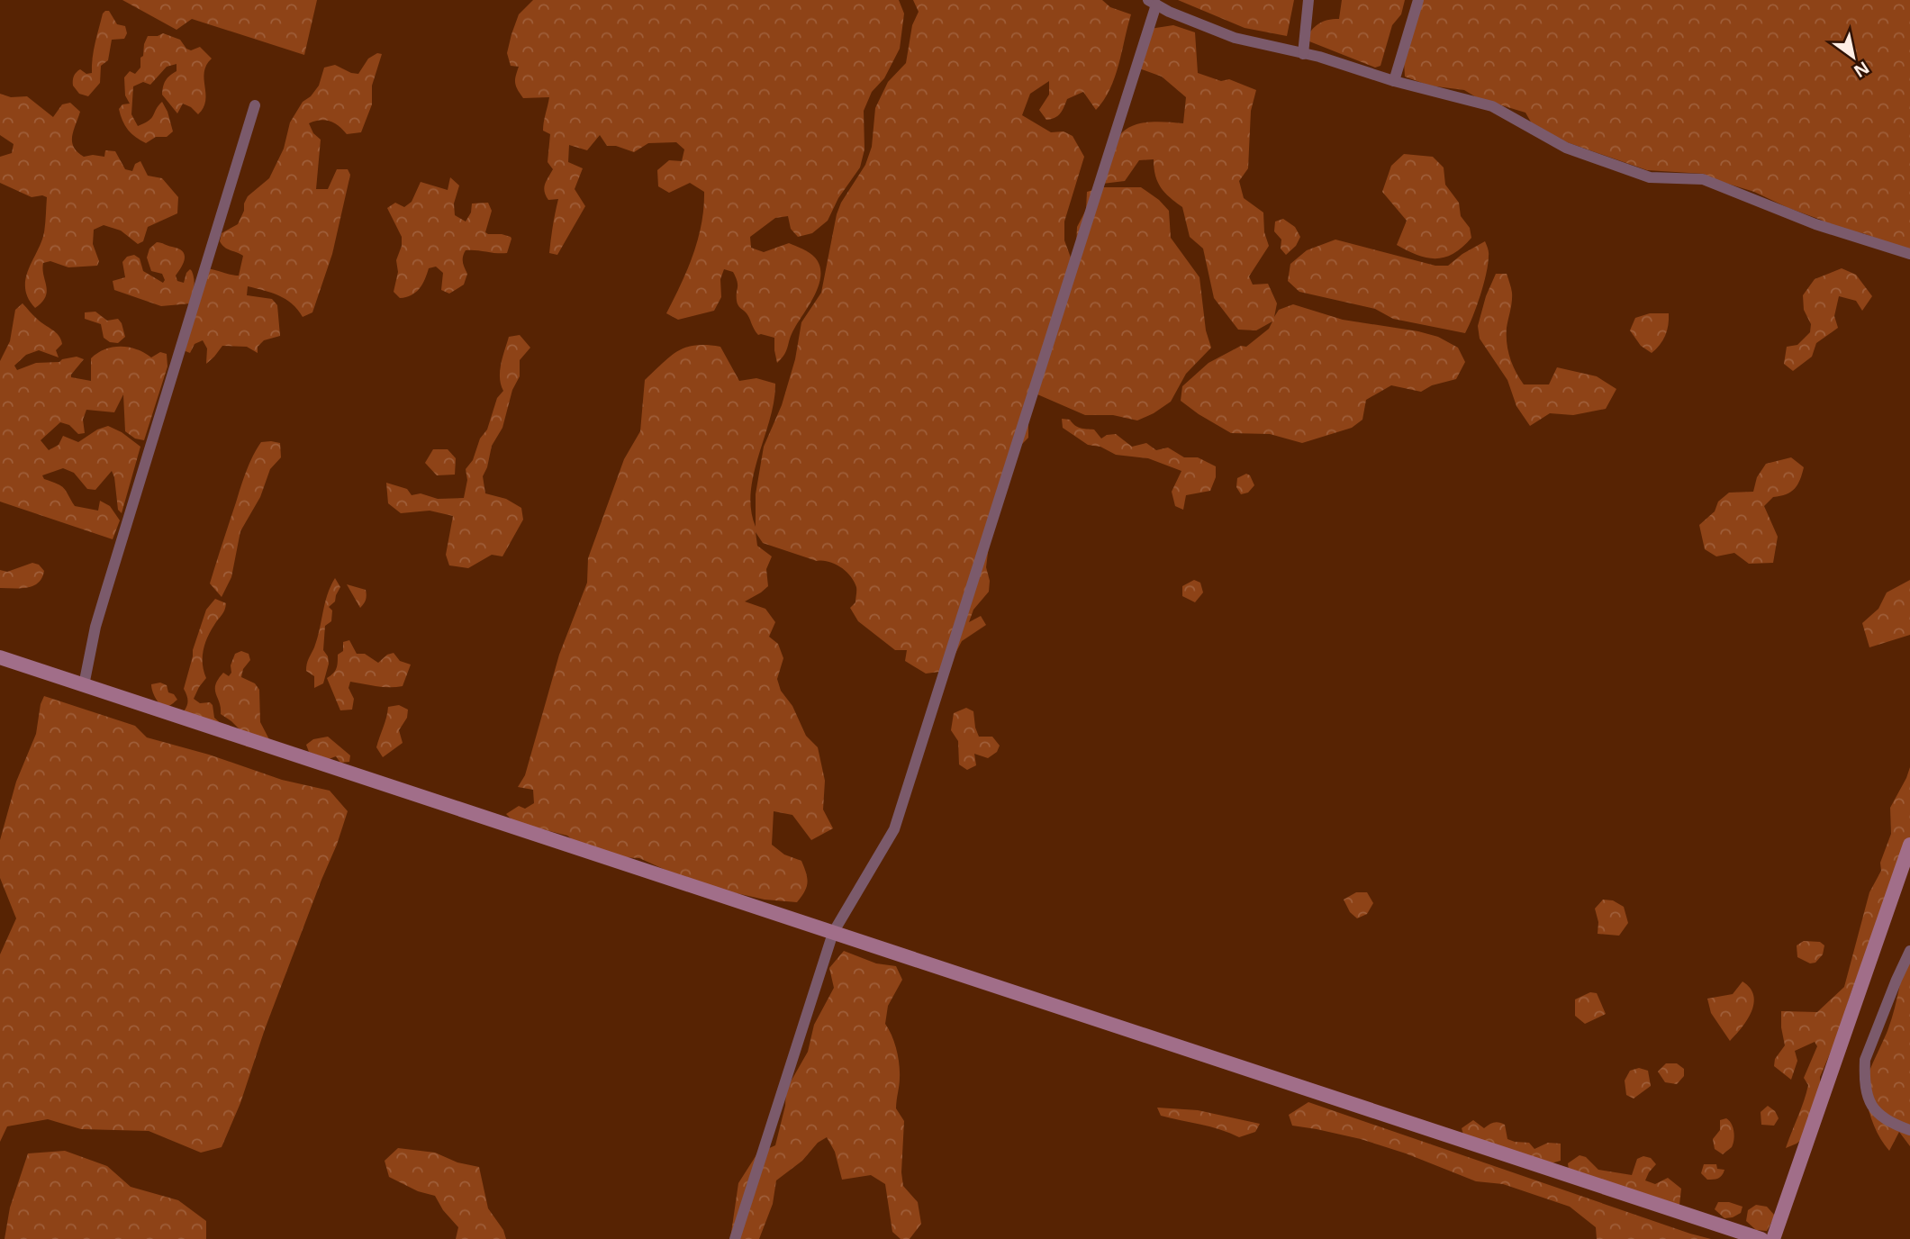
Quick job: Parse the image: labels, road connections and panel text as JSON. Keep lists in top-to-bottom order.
{
  "north": "bottom right"
}
